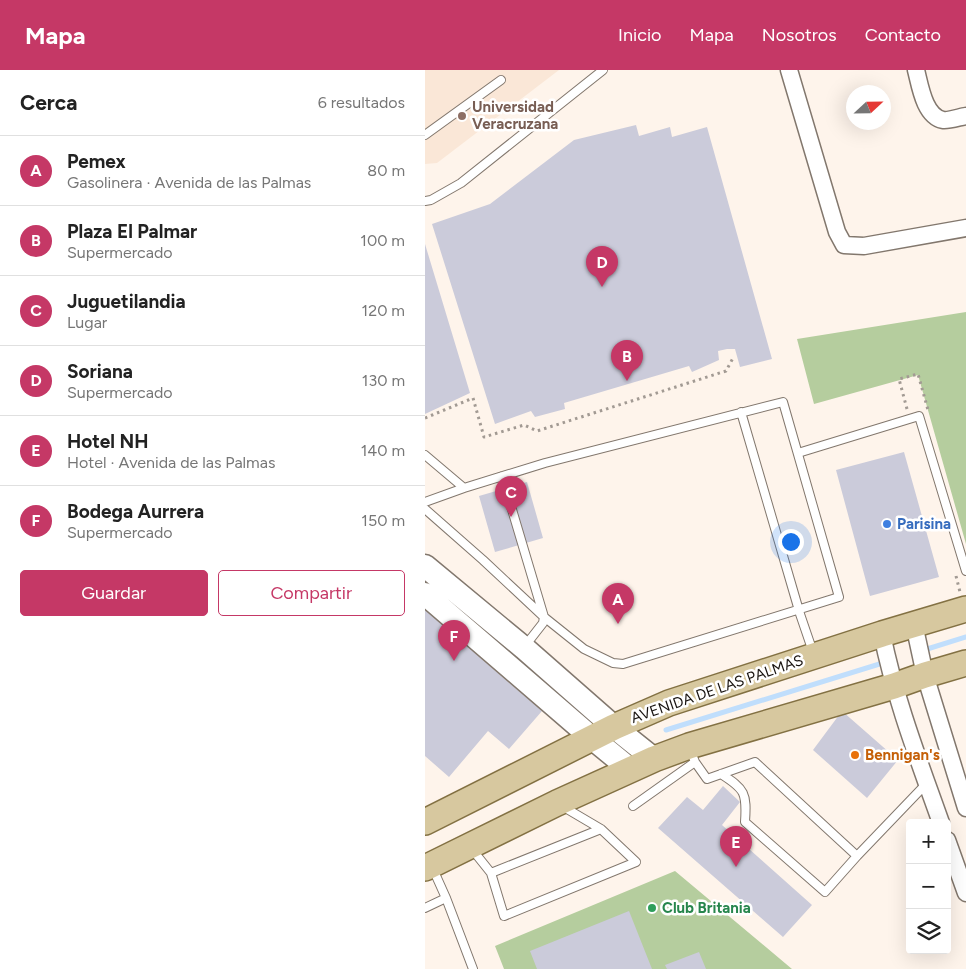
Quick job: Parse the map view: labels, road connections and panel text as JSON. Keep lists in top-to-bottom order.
{
  "streets": {
    "main road": ["AVENIDA DE LAS PALMAS"]
  },
  "places": [
    "Universidad Veracruzana",
    "Parisina",
    "Bennigan's",
    "Club Britania"
  ],
  "north": "right",
  "page": {
    "header": "Mapa",
    "nav": [
      "Inicio",
      "Mapa",
      "Nosotros",
      "Contacto"
    ],
    "heading": ["Cerca", "6 resultados"],
    "list": [
      {
        "mark": "A",
        "name": "Pemex",
        "note": "Gasolinera · Avenida de las Palmas",
        "value": "80 m"
      },
      {
        "mark": "B",
        "name": "Plaza El Palmar",
        "note": "Supermercado",
        "value": "100 m"
      },
      {
        "mark": "C",
        "name": "Juguetilandia",
        "note": "Lugar",
        "value": "120 m"
      },
      {
        "mark": "D",
        "name": "Soriana",
        "note": "Supermercado",
        "value": "130 m"
      },
      {
        "mark": "E",
        "name": "Hotel NH",
        "note": "Hotel · Avenida de las Palmas",
        "value": "140 m"
      },
      {
        "mark": "F",
        "name": "Bodega Aurrera",
        "note": "Supermercado",
        "value": "150 m"
      }
    ],
    "pins": [
      "D",
      "B",
      "C",
      "A",
      "F",
      "E"
    ],
    "buttons": ["Guardar", "Compartir"],
    "map_buttons": ["+", "−"]
  }
}
